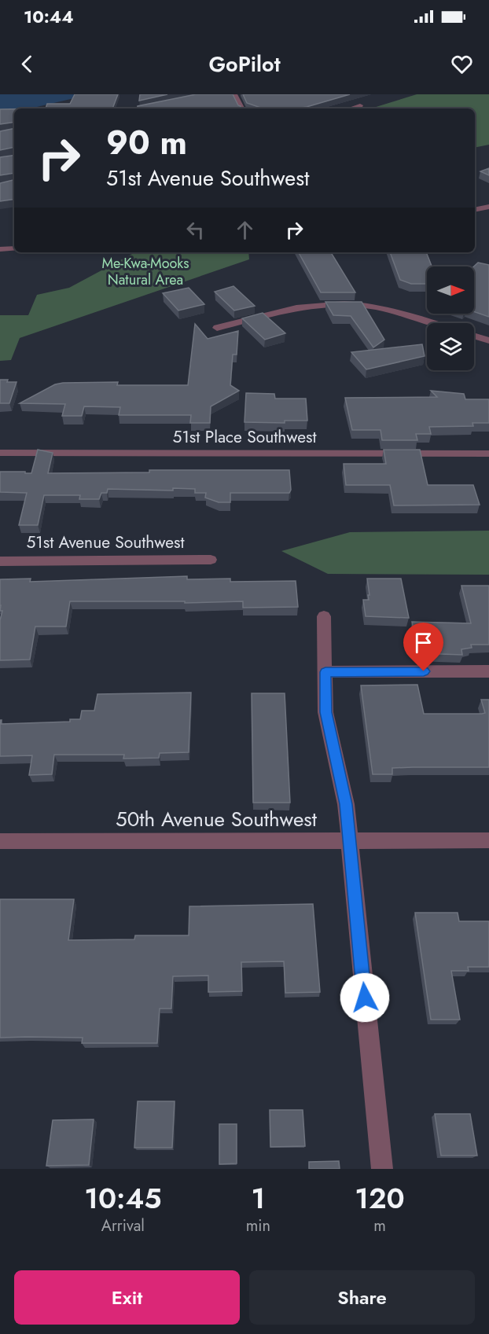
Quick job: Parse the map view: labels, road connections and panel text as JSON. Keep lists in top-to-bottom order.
{
  "streets": {
    "street": ["51st Place Southwest", "51st Avenue Southwest", "50th Avenue Southwest"]
  },
  "parks": ["Me-Kwa-Mooks Natural Area"],
  "north": "right",
  "page": {
    "status": "10:44",
    "header": "GoPilot",
    "turn": ["90 m", "51st Avenue Southwest"],
    "eta": [
      "10:45",
      "Arrival",
      "1",
      "min",
      "120",
      "m"
    ],
    "buttons": ["Exit", "Share"]
  }
}
